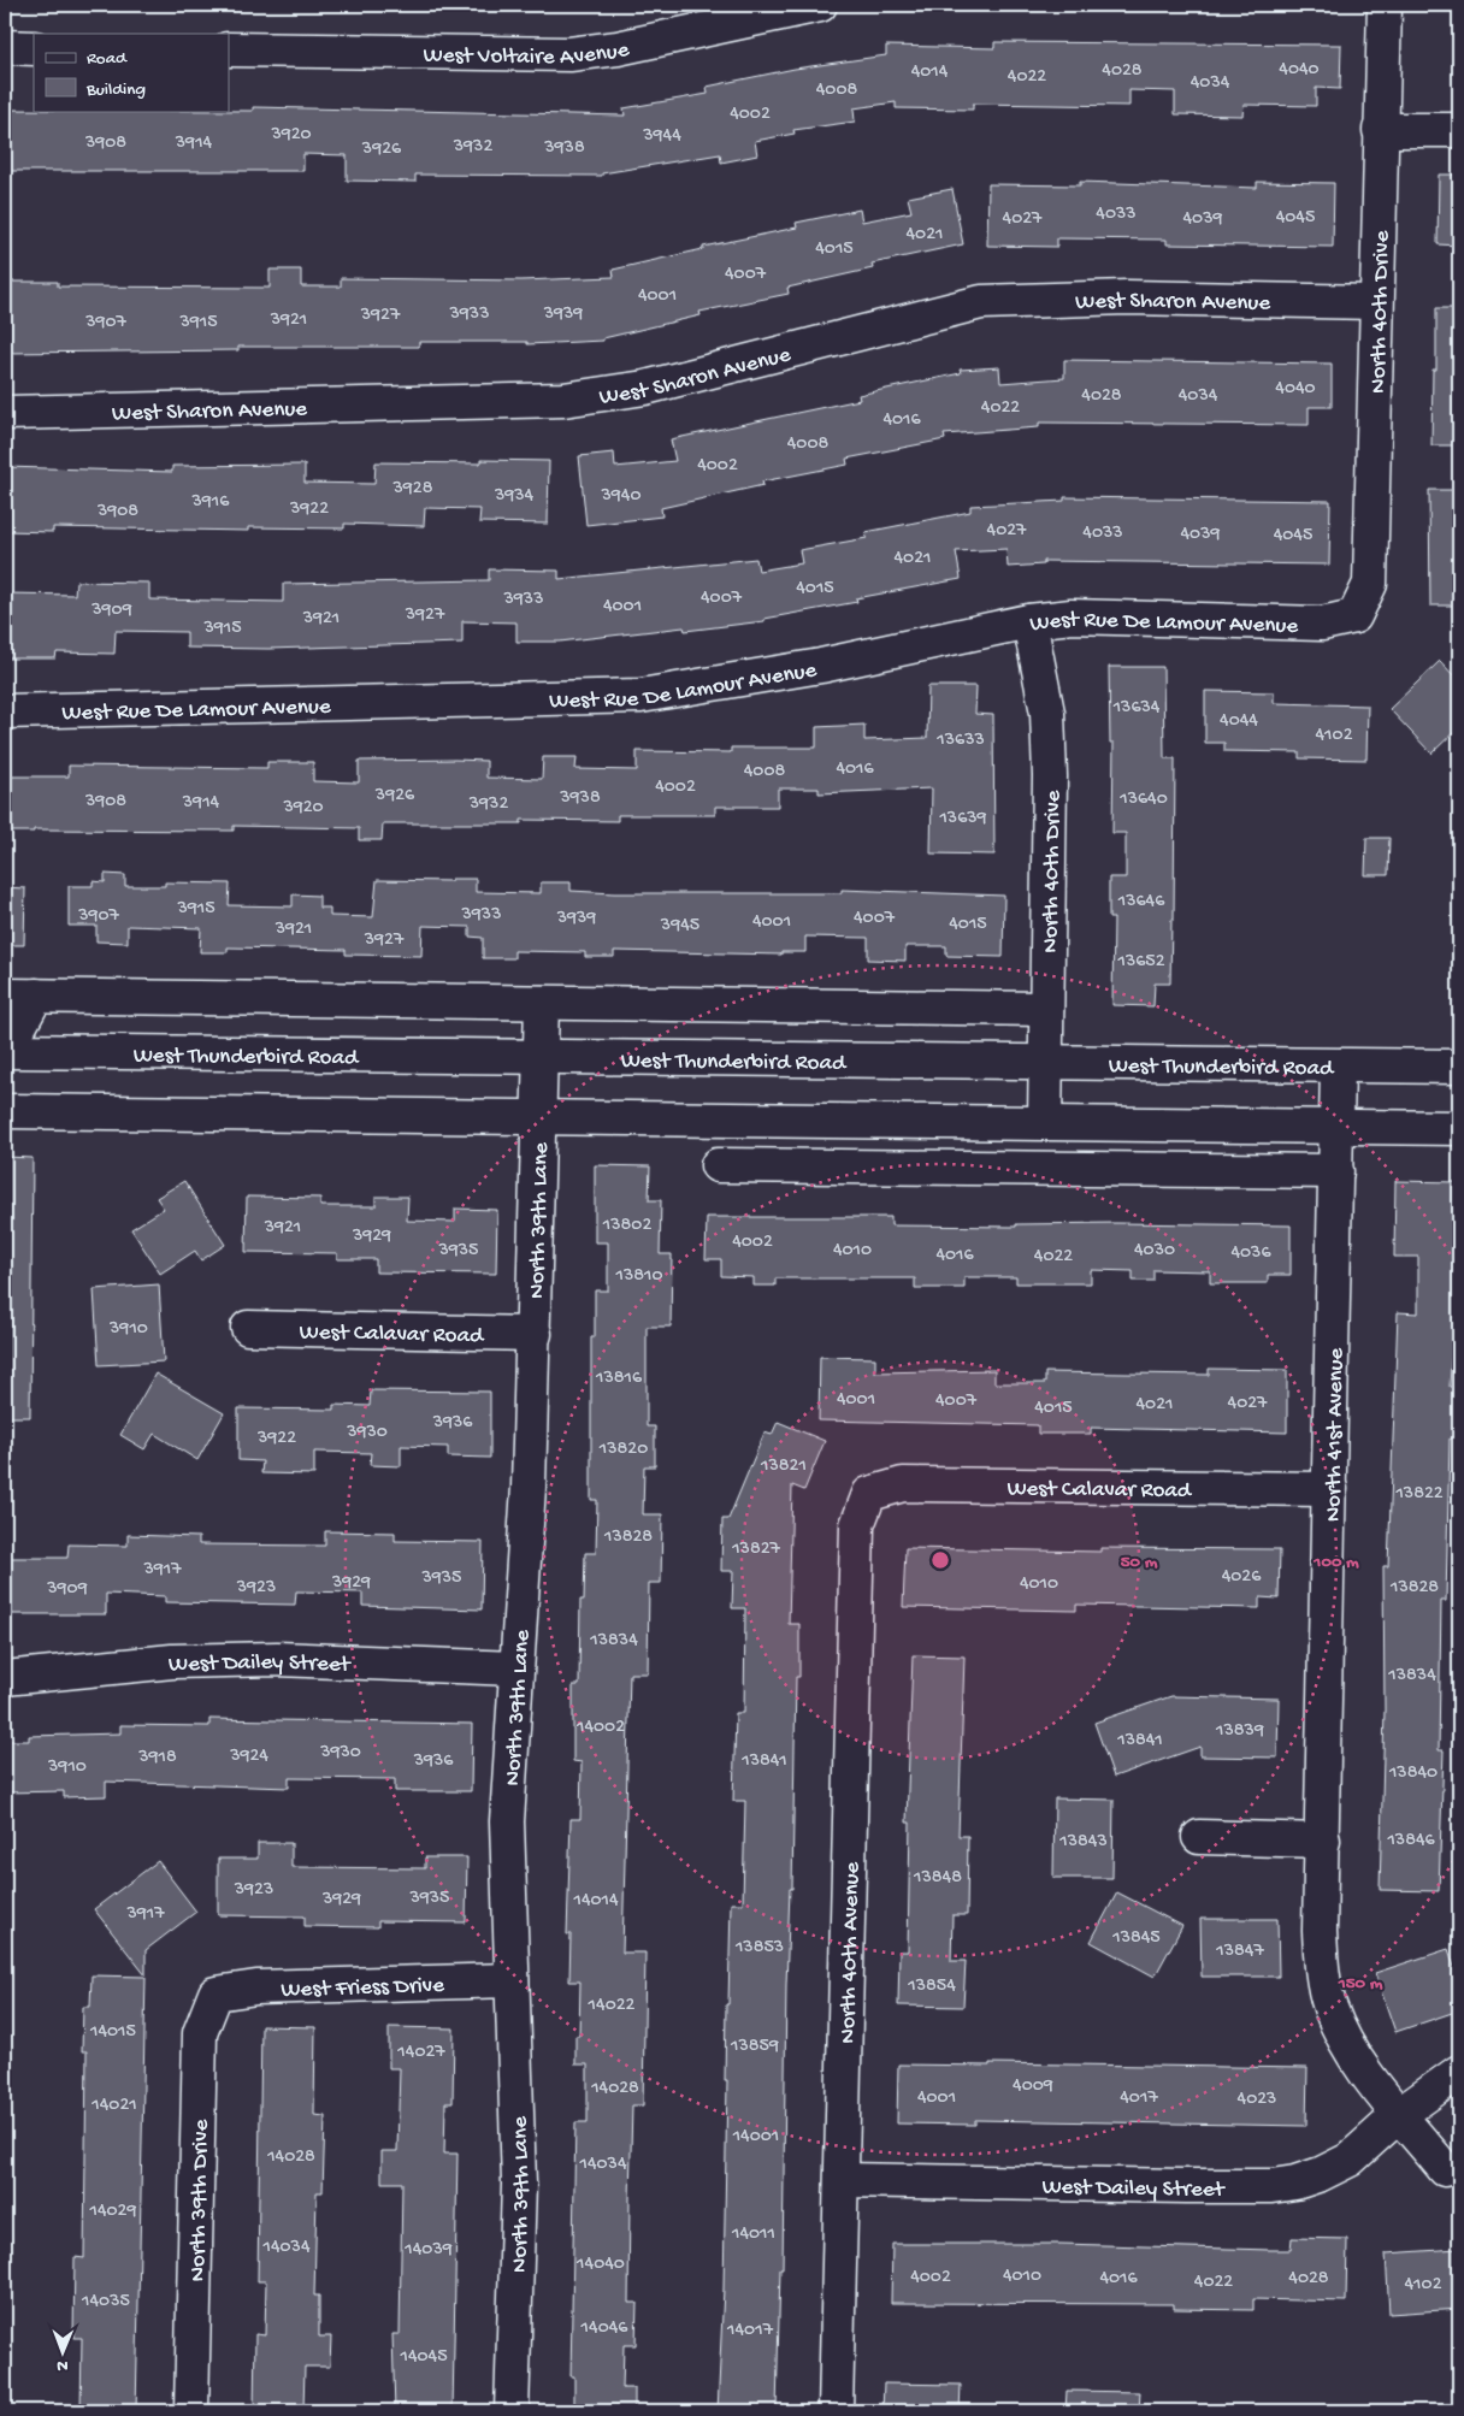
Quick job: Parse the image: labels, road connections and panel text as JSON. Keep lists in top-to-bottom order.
{
  "streets": {
    "street": [
      "West Voltaire Avenue",
      "West Sharon Avenue",
      "North 40th Drive",
      "West Rue De Lamour Avenue",
      "West Thunderbird Road",
      "North 39th Lane",
      "West Calavar Road",
      "North 41st Avenue",
      "West Dailey Street",
      "North 40th Avenue",
      "West Friess Drive",
      "North 39th Drive"
    ]
  },
  "crossings": [
    ["West Sharon Avenue", "North 40th Drive"],
    ["North 40th Drive", "West Rue De Lamour Avenue"],
    ["North 40th Drive", "West Thunderbird Road"],
    ["West Thunderbird Road", "North 39th Lane"],
    ["West Thunderbird Road", "North 41st Avenue"],
    ["North 39th Lane", "West Calavar Road"],
    ["North 39th Lane", "West Dailey Street"],
    ["North 39th Lane", "West Friess Drive"],
    ["West Calavar Road", "North 41st Avenue"],
    ["West Calavar Road", "North 40th Avenue"],
    ["North 41st Avenue", "West Dailey Street"],
    ["West Dailey Street", "North 40th Avenue"],
    ["West Friess Drive", "North 39th Drive"]
  ],
  "house_numbers": [
    "4040",
    "4028",
    "4014",
    "4022",
    "4034",
    "4008",
    "4002",
    "3920",
    "3944",
    "3908",
    "3914",
    "3932",
    "3938",
    "3926",
    "4033",
    "4045",
    "4027",
    "4039",
    "4021",
    "4015",
    "4007",
    "4001",
    "3933",
    "3939",
    "3927",
    "3921",
    "3907",
    "3915",
    "4040",
    "4028",
    "4034",
    "4022",
    "4016",
    "4008",
    "4002",
    "3928",
    "3934",
    "3940",
    "3916",
    "3922",
    "3908",
    "4027",
    "4033",
    "4039",
    "4045",
    "4021",
    "4015",
    "4007",
    "3933",
    "4001",
    "3909",
    "3927",
    "3921",
    "3915",
    "13634",
    "4044",
    "4102",
    "13633",
    "4016",
    "4008",
    "4002",
    "3926",
    "3938",
    "13640",
    "3908",
    "3914",
    "3932",
    "3920",
    "13639",
    "13646",
    "3915",
    "3933",
    "3907",
    "3939",
    "4007",
    "4001",
    "4015",
    "3945",
    "3921",
    "3927",
    "13652",
    "13802",
    "3921",
    "3929",
    "4002",
    "3935",
    "4010",
    "4030",
    "4036",
    "4016",
    "4022",
    "13810",
    "3910",
    "13816",
    "4001",
    "4007",
    "4027",
    "4021",
    "4015",
    "3936",
    "3930",
    "3922",
    "13820",
    "13821",
    "13822",
    "13828",
    "13827",
    "3917",
    "4026",
    "3935",
    "3929",
    "4010",
    "3923",
    "13828",
    "3909",
    "13834",
    "13834",
    "14002",
    "13839",
    "13841",
    "3930",
    "3924",
    "3918",
    "3936",
    "13841",
    "3910",
    "13840",
    "13846",
    "13843",
    "13848",
    "3923",
    "3935",
    "3929",
    "14014",
    "3917",
    "13845",
    "13853",
    "13847",
    "13854",
    "14022",
    "14015",
    "13859",
    "14027",
    "4009",
    "14028",
    "4001",
    "4017",
    "4023",
    "14021",
    "14001",
    "14028",
    "14034",
    "14029",
    "14011",
    "14034",
    "14039",
    "14040",
    "4010",
    "4002",
    "4016",
    "4028",
    "4022",
    "4102",
    "14035",
    "14046",
    "14017",
    "14045"
  ],
  "legend": ["Road", "Building"],
  "north": "bottom",
  "rings": ["50 m", "100 m", "150 m"]
}
